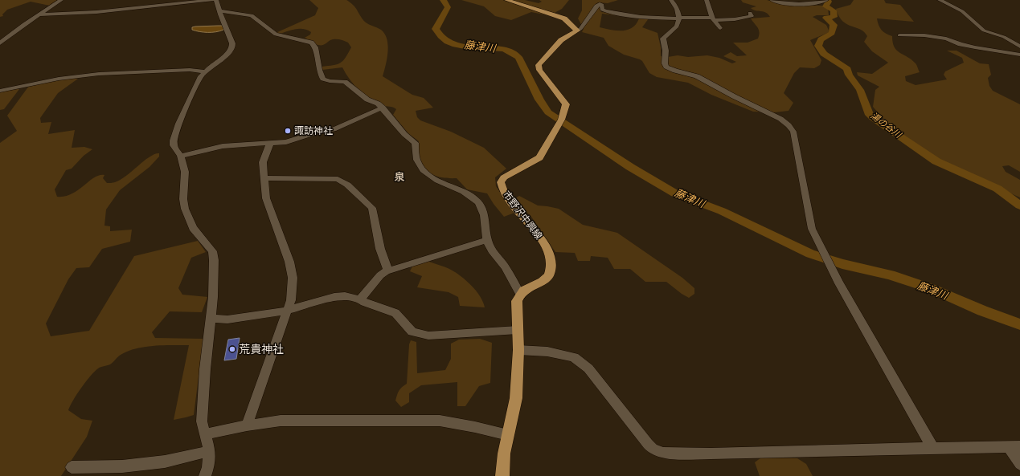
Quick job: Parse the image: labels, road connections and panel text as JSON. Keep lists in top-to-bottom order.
{
  "streets": {
    "main road": ["市野沢中興線"]
  },
  "districts": ["泉"],
  "water": ["藤津川", "湯の谷川"],
  "places": ["諏訪神社", "荒貴神社"]
}
